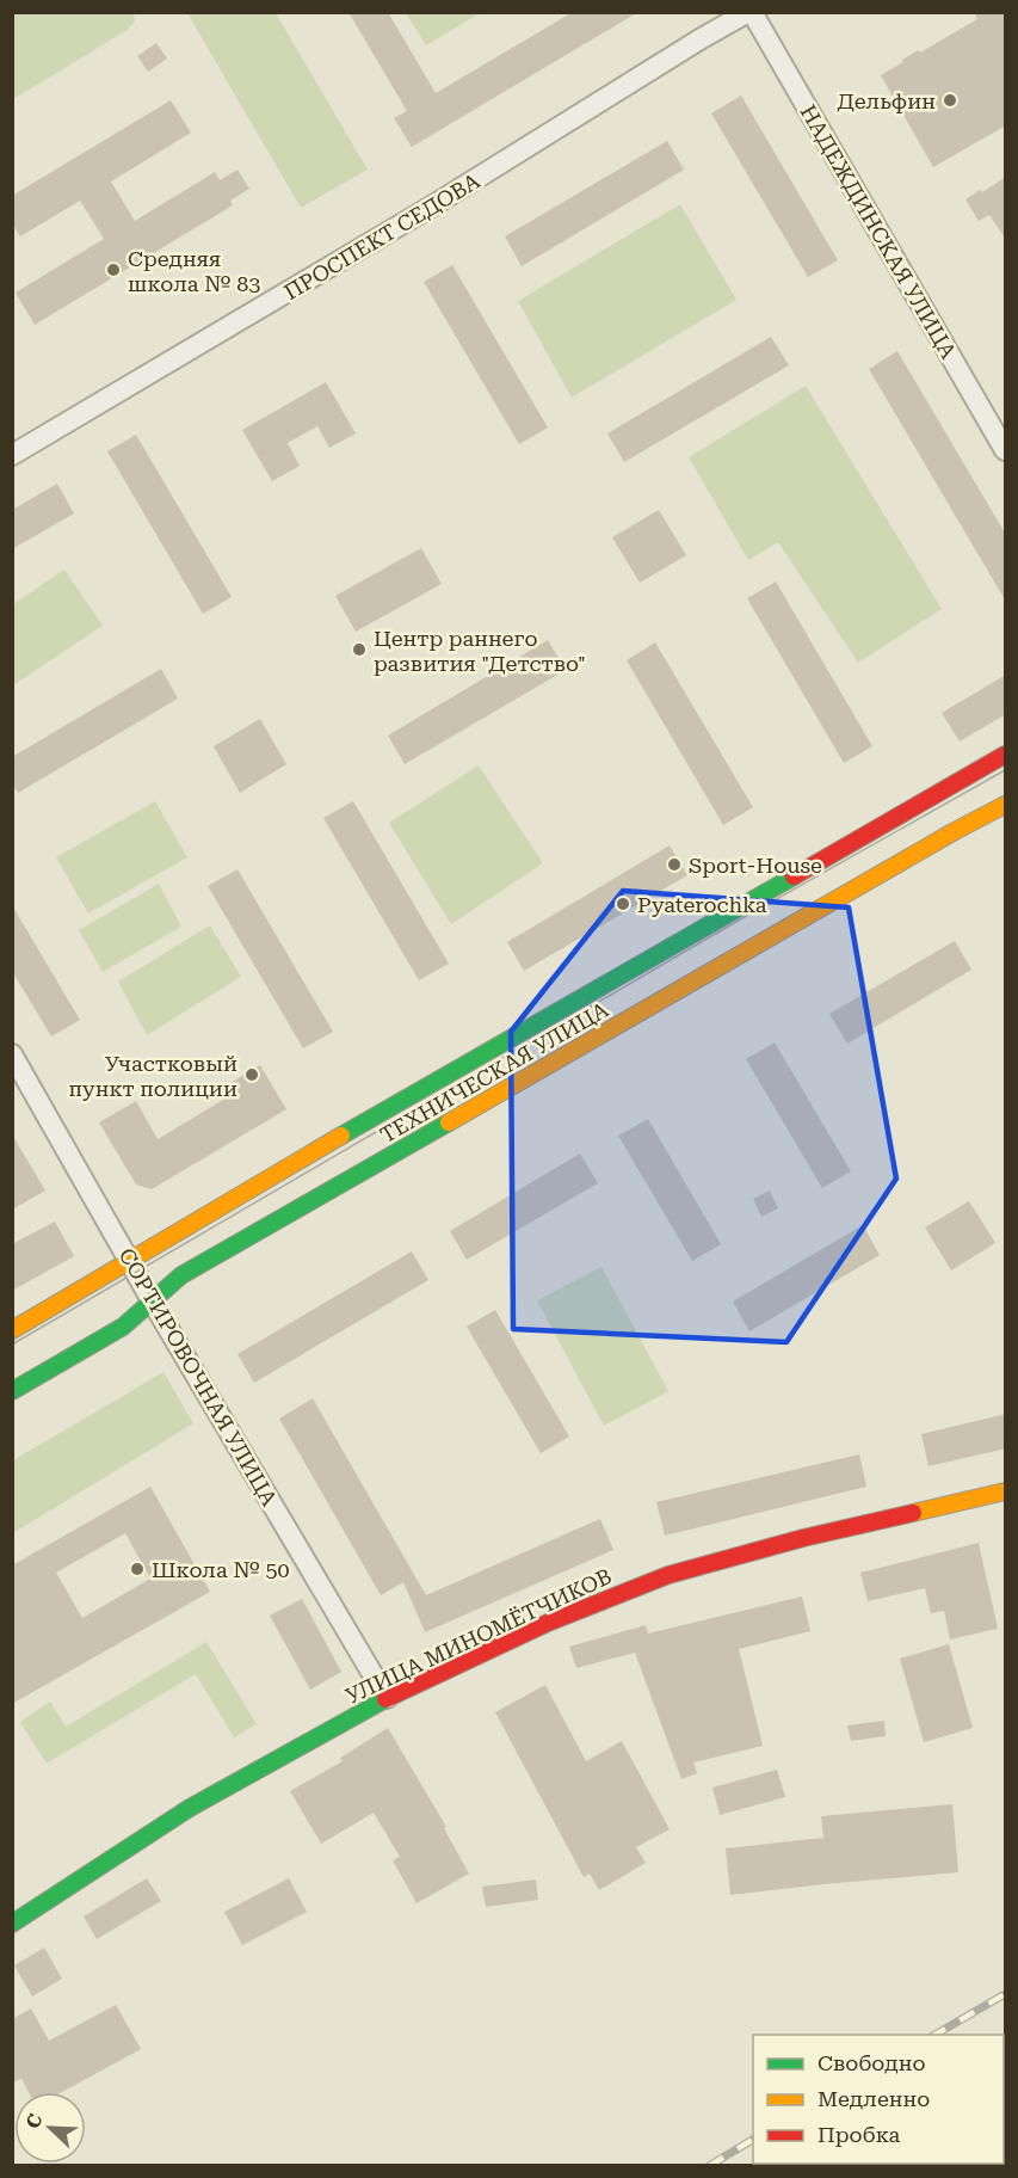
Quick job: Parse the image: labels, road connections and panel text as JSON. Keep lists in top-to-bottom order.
{
  "streets": {
    "street": [
      "НАДЕЖДИНСКАЯ УЛИЦА",
      "ПРОСПЕКТ СЕДОВА",
      "ТЕХНИЧЕСКАЯ УЛИЦА",
      "СОРТИРОВОЧНАЯ УЛИЦА",
      "УЛИЦА МИНОМЁТЧИКОВ"
    ]
  },
  "crossings": [
    ["НАДЕЖДИНСКАЯ УЛИЦА", "ПРОСПЕКТ СЕДОВА"],
    ["ТЕХНИЧЕСКАЯ УЛИЦА", "СОРТИРОВОЧНАЯ УЛИЦА"],
    ["СОРТИРОВОЧНАЯ УЛИЦА", "УЛИЦА МИНОМЁТЧИКОВ"]
  ],
  "places": [
    "Дельфин",
    "Средняя школа № 83",
    "Центр раннего развития \"Детство\"",
    "Sport-House",
    "Pyaterochka",
    "Участковый пункт полиции",
    "Школа № 50"
  ],
  "legend": ["Свободно", "Медленно", "Пробка"],
  "north": "top left"
}
